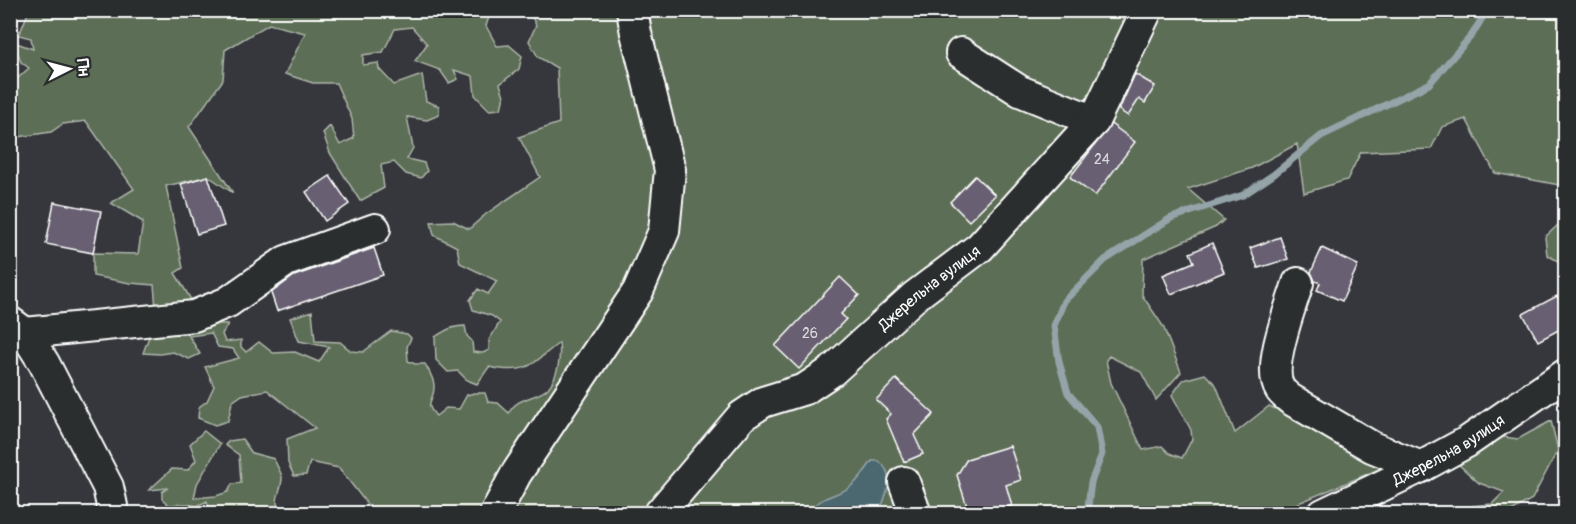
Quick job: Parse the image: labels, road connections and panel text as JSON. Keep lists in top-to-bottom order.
{
  "streets": {
    "street": ["Джерельна вулиця"]
  },
  "house_numbers": ["24", "26"],
  "north": "right"
}
